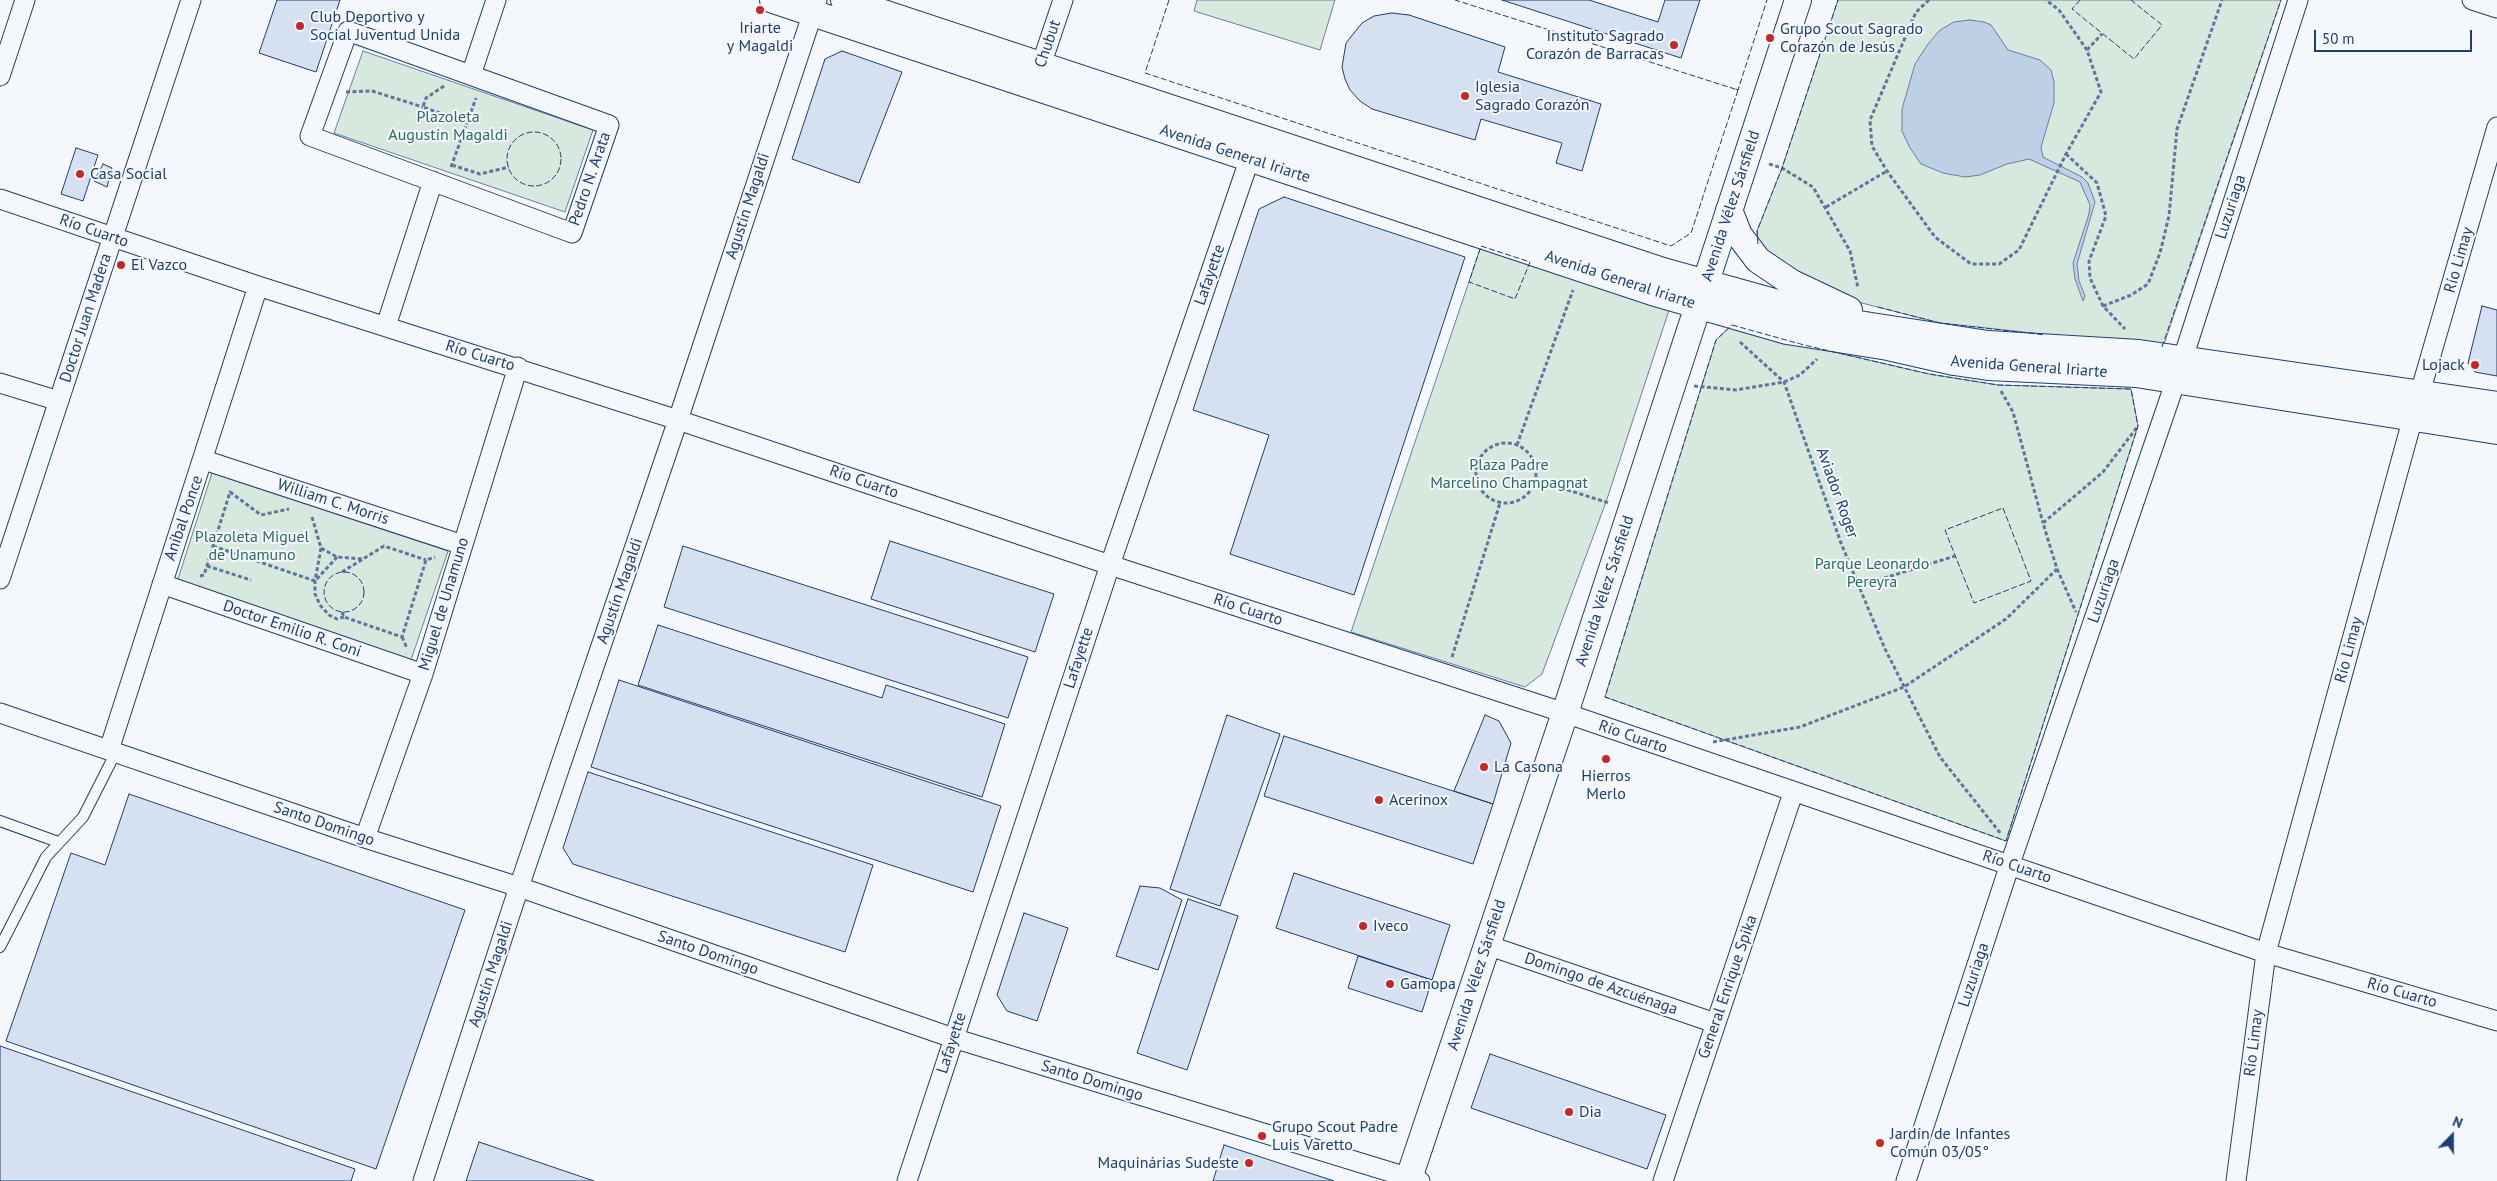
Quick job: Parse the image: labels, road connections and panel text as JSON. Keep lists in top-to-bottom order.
{
  "streets": {
    "main road": ["Avenida General Iriarte", "Avenida Vélez Sársfield"],
    "street": [
      "Chubut",
      "Pedro N. Arata",
      "Agustín Magaldi",
      "Luzuriaga",
      "Río Cuarto",
      "Río Limay",
      "Lafayette",
      "Doctor Juan Madera",
      "William C. Morris",
      "Aníbal Ponce",
      "Miguel de Unamuno",
      "Doctor Emilio R. Coni",
      "Santo Domingo",
      "Domingo de Azcuénaga",
      "General Enrique Spika"
    ],
    "path": ["Aviador Roger"]
  },
  "crossings": [
    ["Chubut", "Avenida General Iriarte"],
    ["Avenida General Iriarte", "Agustín Magaldi"],
    ["Avenida General Iriarte", "Avenida Vélez Sársfield"],
    ["Avenida General Iriarte", "Luzuriaga"],
    ["Avenida General Iriarte", "Río Limay"],
    ["Avenida General Iriarte", "Lafayette"],
    ["Avenida General Iriarte", "Aviador Roger"],
    ["Agustín Magaldi", "Río Cuarto"],
    ["Agustín Magaldi", "Santo Domingo"],
    ["Avenida Vélez Sársfield", "Río Cuarto"],
    ["Avenida Vélez Sársfield", "Santo Domingo"],
    ["Avenida Vélez Sársfield", "Domingo de Azcuénaga"],
    ["Luzuriaga", "Río Cuarto"],
    ["Luzuriaga", "Aviador Roger"],
    ["Río Cuarto", "Río Limay"],
    ["Río Cuarto", "Lafayette"],
    ["Río Cuarto", "Doctor Juan Madera"],
    ["Río Cuarto", "Aviador Roger"],
    ["Río Cuarto", "Aníbal Ponce"],
    ["Río Cuarto", "Miguel de Unamuno"],
    ["Río Cuarto", "General Enrique Spika"],
    ["Lafayette", "Santo Domingo"],
    ["William C. Morris", "Aníbal Ponce"],
    ["William C. Morris", "Miguel de Unamuno"],
    ["Aníbal Ponce", "Doctor Emilio R. Coni"],
    ["Aníbal Ponce", "Santo Domingo"],
    ["Miguel de Unamuno", "Doctor Emilio R. Coni"],
    ["Miguel de Unamuno", "Santo Domingo"],
    ["Domingo de Azcuénaga", "General Enrique Spika"]
  ],
  "parks": [
    "Plazoleta Augustín Magaldi",
    "Plaza Padre Marcelino Champagnat",
    "Plazoleta Miguel de Unamuno",
    "Parque Leonardo Pereyra"
  ],
  "places": [
    "Iriarte y Magaldi",
    "Club Deportivo y Social Juventud Unida",
    "Grupo Scout Sagrado Corazón de Jesús",
    "Instituto Sagrado Corazón de Barracas",
    "Iglesia Sagrado Corazón",
    "Casa Social",
    "El Vazco",
    "Lojack",
    "Hierros Merlo",
    "La Casona",
    "Acerinox",
    "Iveco",
    "Gamopa",
    "Dia",
    "Grupo Scout Padre Luis Varetto",
    "Jardín de Infantes Común 03/05°",
    "Maquinárias Sudeste"
  ],
  "scale_bar": "50 m",
  "north": "top"
}
